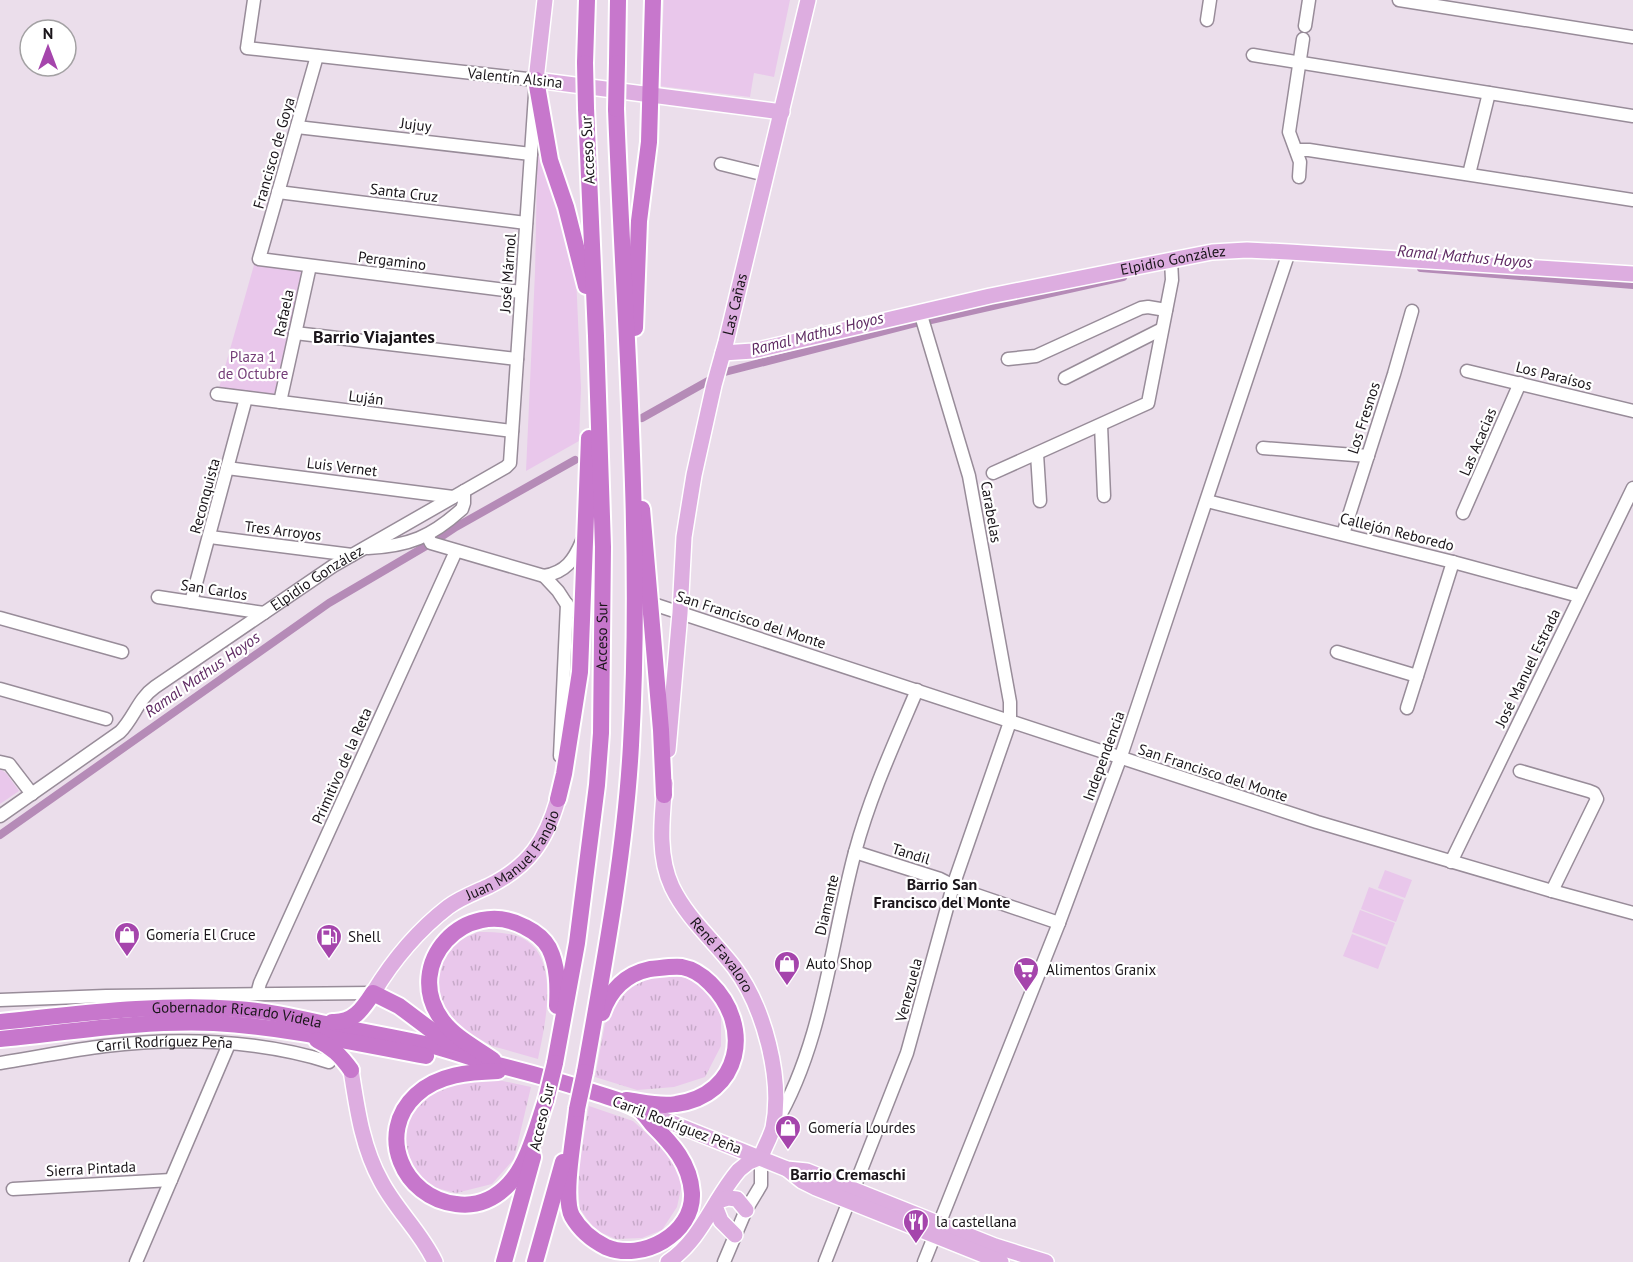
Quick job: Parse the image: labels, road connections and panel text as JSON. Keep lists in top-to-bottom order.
{
  "streets": {
    "highway": ["Acceso Sur", "Gobernador Ricardo Videla", "Carril Rodríguez Peña"],
    "main road": [
      "Valentín Alsina",
      "Elpidio González",
      "Las Cañas",
      "Juan Manuel Fangio",
      "René Favaloro"
    ],
    "street": [
      "Jujuy",
      "Francisco de Goya",
      "Santa Cruz",
      "Pergamino",
      "José Mármol",
      "Rafaela",
      "Los Paraísos",
      "Luján",
      "Los Fresnos",
      "Las Acacias",
      "Luis Vernet",
      "Reconquista",
      "Carabelas",
      "Tres Arroyos",
      "Callejón Reboredo",
      "San Carlos",
      "San Francisco del Monte",
      "José Manuel Estrada",
      "Independencia",
      "Primitivo de la Reta",
      "Tandil",
      "Diamante",
      "Venezuela",
      "Sierra Pintada"
    ]
  },
  "crossings": [
    ["Valentín Alsina", "Francisco de Goya"],
    ["Valentín Alsina", "José Mármol"],
    ["Valentín Alsina", "Las Cañas"],
    ["Jujuy", "Francisco de Goya"],
    ["Jujuy", "José Mármol"],
    ["Francisco de Goya", "Santa Cruz"],
    ["Francisco de Goya", "Pergamino"],
    ["Santa Cruz", "José Mármol"],
    ["Pergamino", "José Mármol"],
    ["Pergamino", "Rafaela"],
    ["Elpidio González", "José Mármol"],
    ["Elpidio González", "Las Cañas"],
    ["Elpidio González", "Luis Vernet"],
    ["Elpidio González", "Carabelas"],
    ["Elpidio González", "Tres Arroyos"],
    ["Elpidio González", "San Carlos"],
    ["Elpidio González", "Independencia"],
    ["José Mármol", "Luján"],
    ["Las Cañas", "San Francisco del Monte"],
    ["Las Cañas", "René Favaloro"],
    ["Rafaela", "Luján"],
    ["Los Paraísos", "Las Acacias"],
    ["Luján", "Reconquista"],
    ["Los Fresnos", "Callejón Reboredo"],
    ["Luis Vernet", "Reconquista"],
    ["Reconquista", "Tres Arroyos"],
    ["Reconquista", "San Carlos"],
    ["Carabelas", "San Francisco del Monte"],
    ["Carabelas", "Venezuela"],
    ["Callejón Reboredo", "José Manuel Estrada"],
    ["Callejón Reboredo", "Independencia"],
    ["San Francisco del Monte", "José Manuel Estrada"],
    ["San Francisco del Monte", "Independencia"],
    ["San Francisco del Monte", "Diamante"],
    ["San Francisco del Monte", "René Favaloro"],
    ["San Francisco del Monte", "Venezuela"],
    ["Independencia", "Tandil"],
    ["Independencia", "Carril Rodríguez Peña"],
    ["Tandil", "Diamante"],
    ["Tandil", "Venezuela"],
    ["Diamante", "René Favaloro"],
    ["René Favaloro", "Carril Rodríguez Peña"],
    ["Venezuela", "Carril Rodríguez Peña"],
    ["Gobernador Ricardo Videla", "Carril Rodríguez Peña"]
  ],
  "districts": ["Barrio Viajantes", "Barrio San Francisco del Monte", "Barrio Cremaschi"],
  "water": ["Ramal Mathus Hoyos"],
  "parks": ["Plaza 1 de Octubre"],
  "places": {
    "shop": ["Gomería El Cruce", "Auto Shop", "Gomería Lourdes"],
    "fuel station": ["Shell"],
    "supermarket": ["Alimentos Granix"],
    "restaurant": ["la castellana"]
  },
  "north": "top"
}
